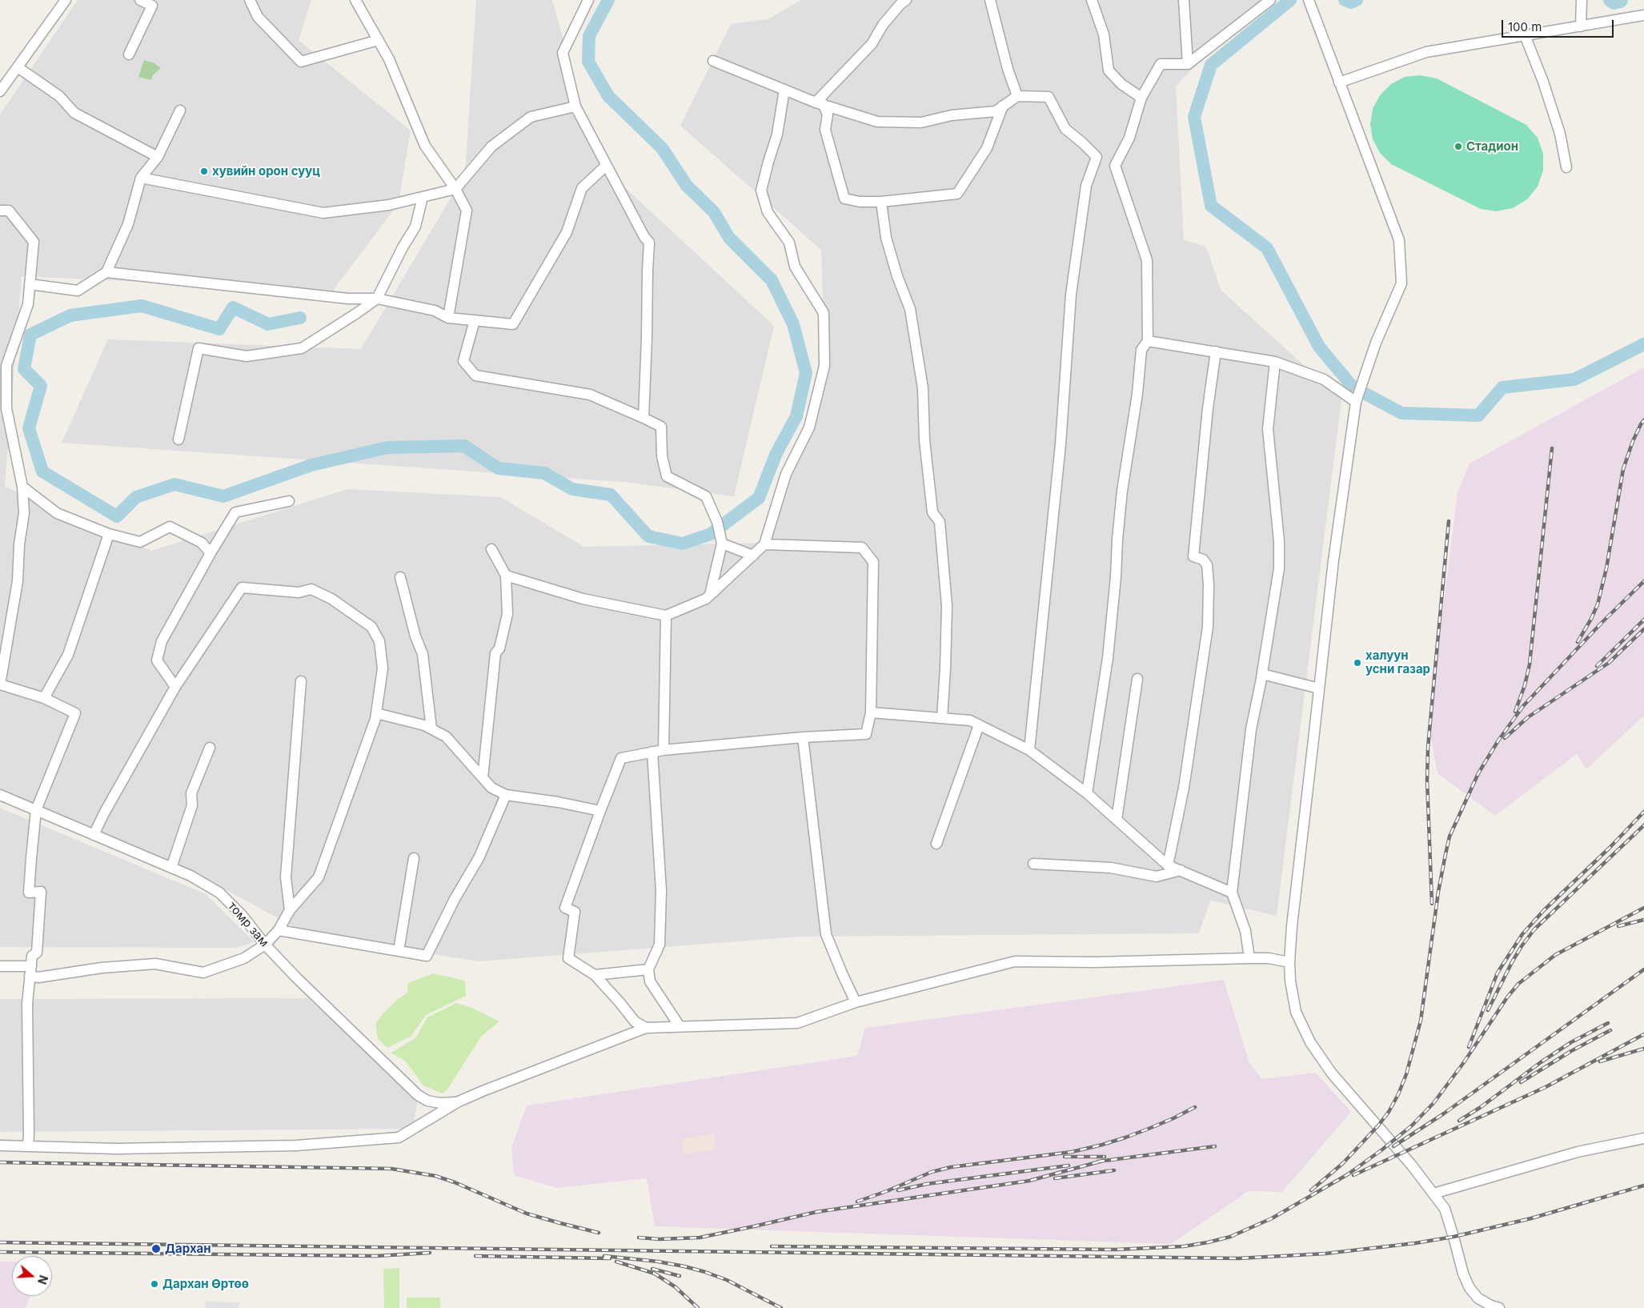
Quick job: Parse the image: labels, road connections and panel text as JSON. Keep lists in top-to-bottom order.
{
  "streets": {
    "street": ["томр зам"]
  },
  "places": [
    "Стадион",
    "хувийн орон сууц",
    "халуун усни газар",
    "Дархан",
    "Дархан Өртөө"
  ],
  "scale_bar": "100 m",
  "north": "right"
}
